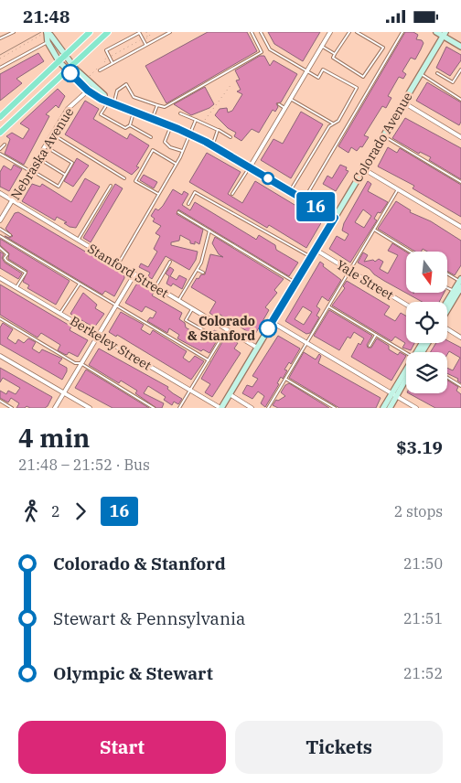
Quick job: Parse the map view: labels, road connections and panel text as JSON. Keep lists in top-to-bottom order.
{
  "streets": {
    "street": [
      "Colorado Avenue",
      "Nebraska Avenue",
      "Stanford Street",
      "Yale Street",
      "Berkeley Street"
    ]
  },
  "crossings": [
    ["Colorado Avenue", "Stanford Street"],
    ["Colorado Avenue", "Yale Street"],
    ["Colorado Avenue", "Berkeley Street"],
    ["Nebraska Avenue", "Stanford Street"]
  ],
  "places": ["Colorado & Stanford"],
  "lines": ["bus line 16"],
  "north": "bottom",
  "page": {
    "status": "21:48",
    "on_map": "16",
    "heading": ["4 min", "21:48 – 21:52 · Bus", "$3.19"],
    "legs": ["2", "16", "2 stops"],
    "list": [
      {
        "name": "Colorado & Stanford",
        "value": "21:50"
      },
      {
        "name": "Stewart & Pennsylvania",
        "value": "21:51"
      },
      {
        "name": "Olympic & Stewart",
        "value": "21:52"
      }
    ],
    "buttons": ["Start", "Tickets"]
  }
}
